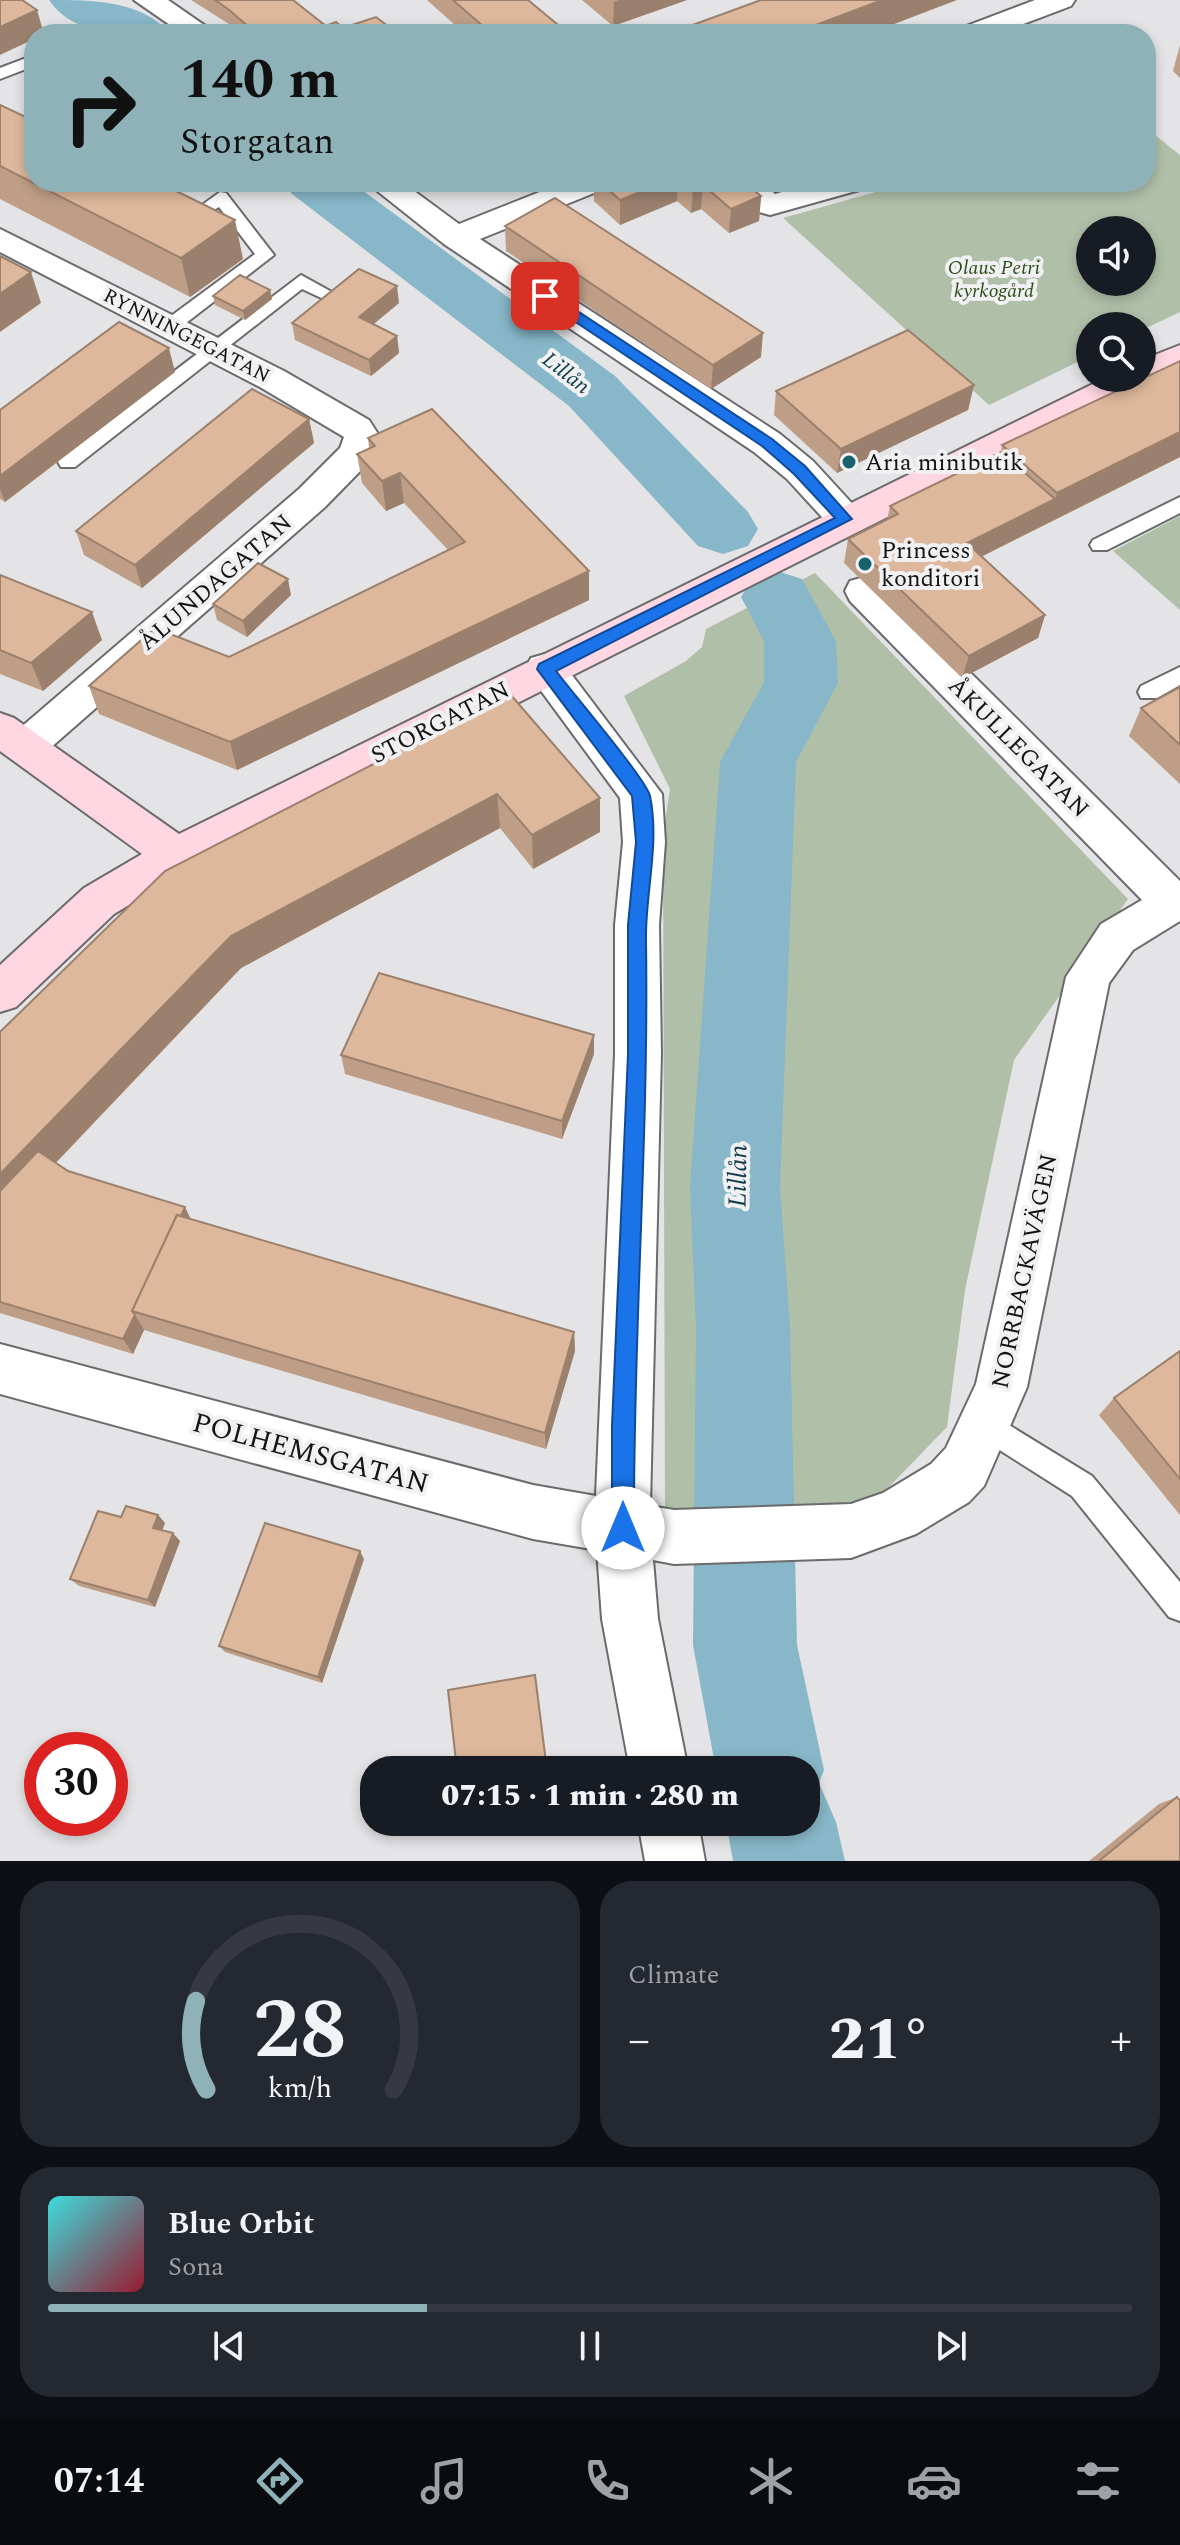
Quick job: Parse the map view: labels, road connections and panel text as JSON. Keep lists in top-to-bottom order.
{
  "streets": {
    "street": [
      "RYNNINGEGATAN",
      "ÅLUNDAGATAN",
      "STORGATAN",
      "ÅKULLEGATAN",
      "NORRBACKAVÄGEN",
      "POLHEMSGATAN"
    ]
  },
  "crossings": [
    ["RYNNINGEGATAN", "ÅLUNDAGATAN"],
    ["ÅKULLEGATAN", "NORRBACKAVÄGEN"],
    ["NORRBACKAVÄGEN", "POLHEMSGATAN"]
  ],
  "water": ["Lillån"],
  "parks": ["Olaus Petri kyrkogård"],
  "places": ["Aria minibutik", "Princess konditori"],
  "page": {
    "turn": ["140 m", "Storgatan"],
    "limit": "30",
    "trip": "07:15 · 1 min · 280 m",
    "tile": "Climate",
    "heat": ["−", "21°", "+"],
    "song": ["Blue Orbit", "Sona"],
    "tabs": "07:14",
    "gauge": ["28", "km/h"]
  }
}
